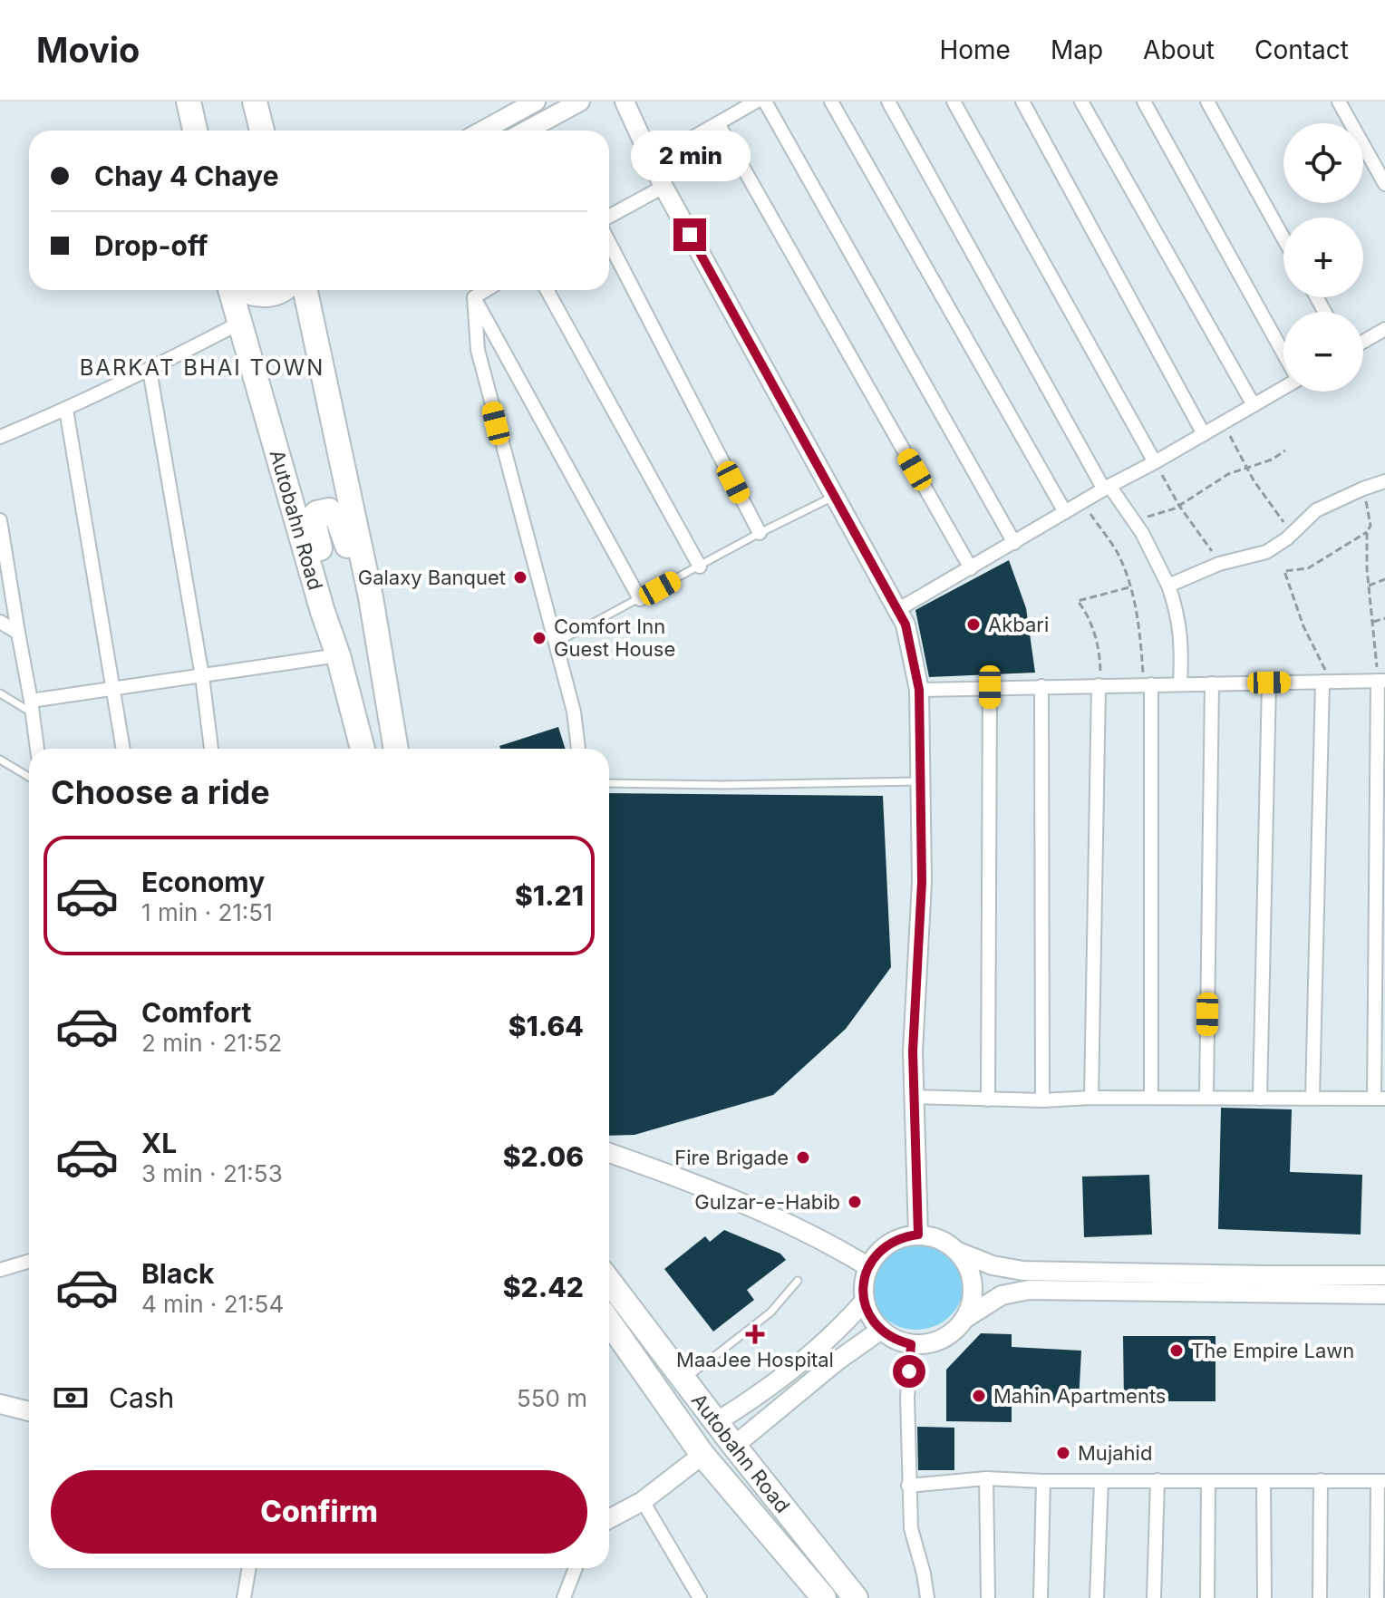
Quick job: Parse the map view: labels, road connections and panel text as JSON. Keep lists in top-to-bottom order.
{
  "streets": {
    "highway": ["Autobahn Road"]
  },
  "districts": ["BARKAT BHAI TOWN"],
  "places": {
    "other": [
      "Galaxy Banquet",
      "Akbari",
      "Comfort Inn Guest House",
      "Fire Brigade",
      "Gulzar-e-Habib",
      "The Empire Lawn",
      "Mahin Apartments",
      "Mujahid"
    ],
    "health": ["MaaJee Hospital"]
  },
  "page": {
    "header": "Movio",
    "nav": [
      "Home",
      "Map",
      "About",
      "Contact"
    ],
    "map_buttons": ["+", "−"],
    "bubble": "2 min",
    "banner": ["Chay 4 Chaye", "Drop-off"],
    "heading": "Choose a ride",
    "list": [
      {
        "name": "Economy",
        "note": "1 min · 21:51",
        "value": "$1.21"
      },
      {
        "name": "Comfort",
        "note": "2 min · 21:52",
        "value": "$1.64"
      },
      {
        "name": "XL",
        "note": "3 min · 21:53",
        "value": "$2.06"
      },
      {
        "name": "Black",
        "note": "4 min · 21:54",
        "value": "$2.42"
      }
    ],
    "pay": ["Cash", "550 m"],
    "buttons": "Confirm"
  }
}
